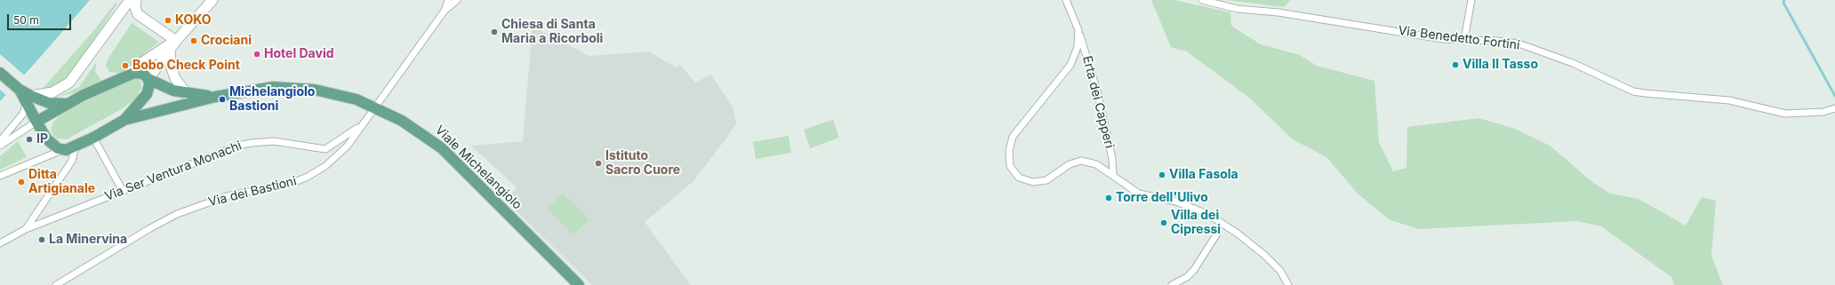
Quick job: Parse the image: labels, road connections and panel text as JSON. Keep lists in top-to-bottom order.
{
  "streets": {
    "main road": ["Viale Michelangiolo"],
    "street": [
      "Via Benedetto Fortini",
      "Erta dei Capperi",
      "Via Ser Ventura Monachi",
      "Via dei Bastioni"
    ]
  },
  "crossings": [
    ["Viale Michelangiolo", "Via dei Bastioni"],
    ["Via Ser Ventura Monachi", "Via dei Bastioni"]
  ],
  "places": [
    "KOKO",
    "Chiesa di Santa Maria a Ricorboli",
    "Crociani",
    "Hotel David",
    "Villa Il Tasso",
    "Bobo Check Point",
    "Michelangiolo Bastioni",
    "IP",
    "Istituto Sacro Cuore",
    "Villa Fasola",
    "Ditta Artigianale",
    "Torre dell'Ulivo",
    "Villa dei Cipressi",
    "La Minervina"
  ],
  "scale_bar": "50 m"
}
